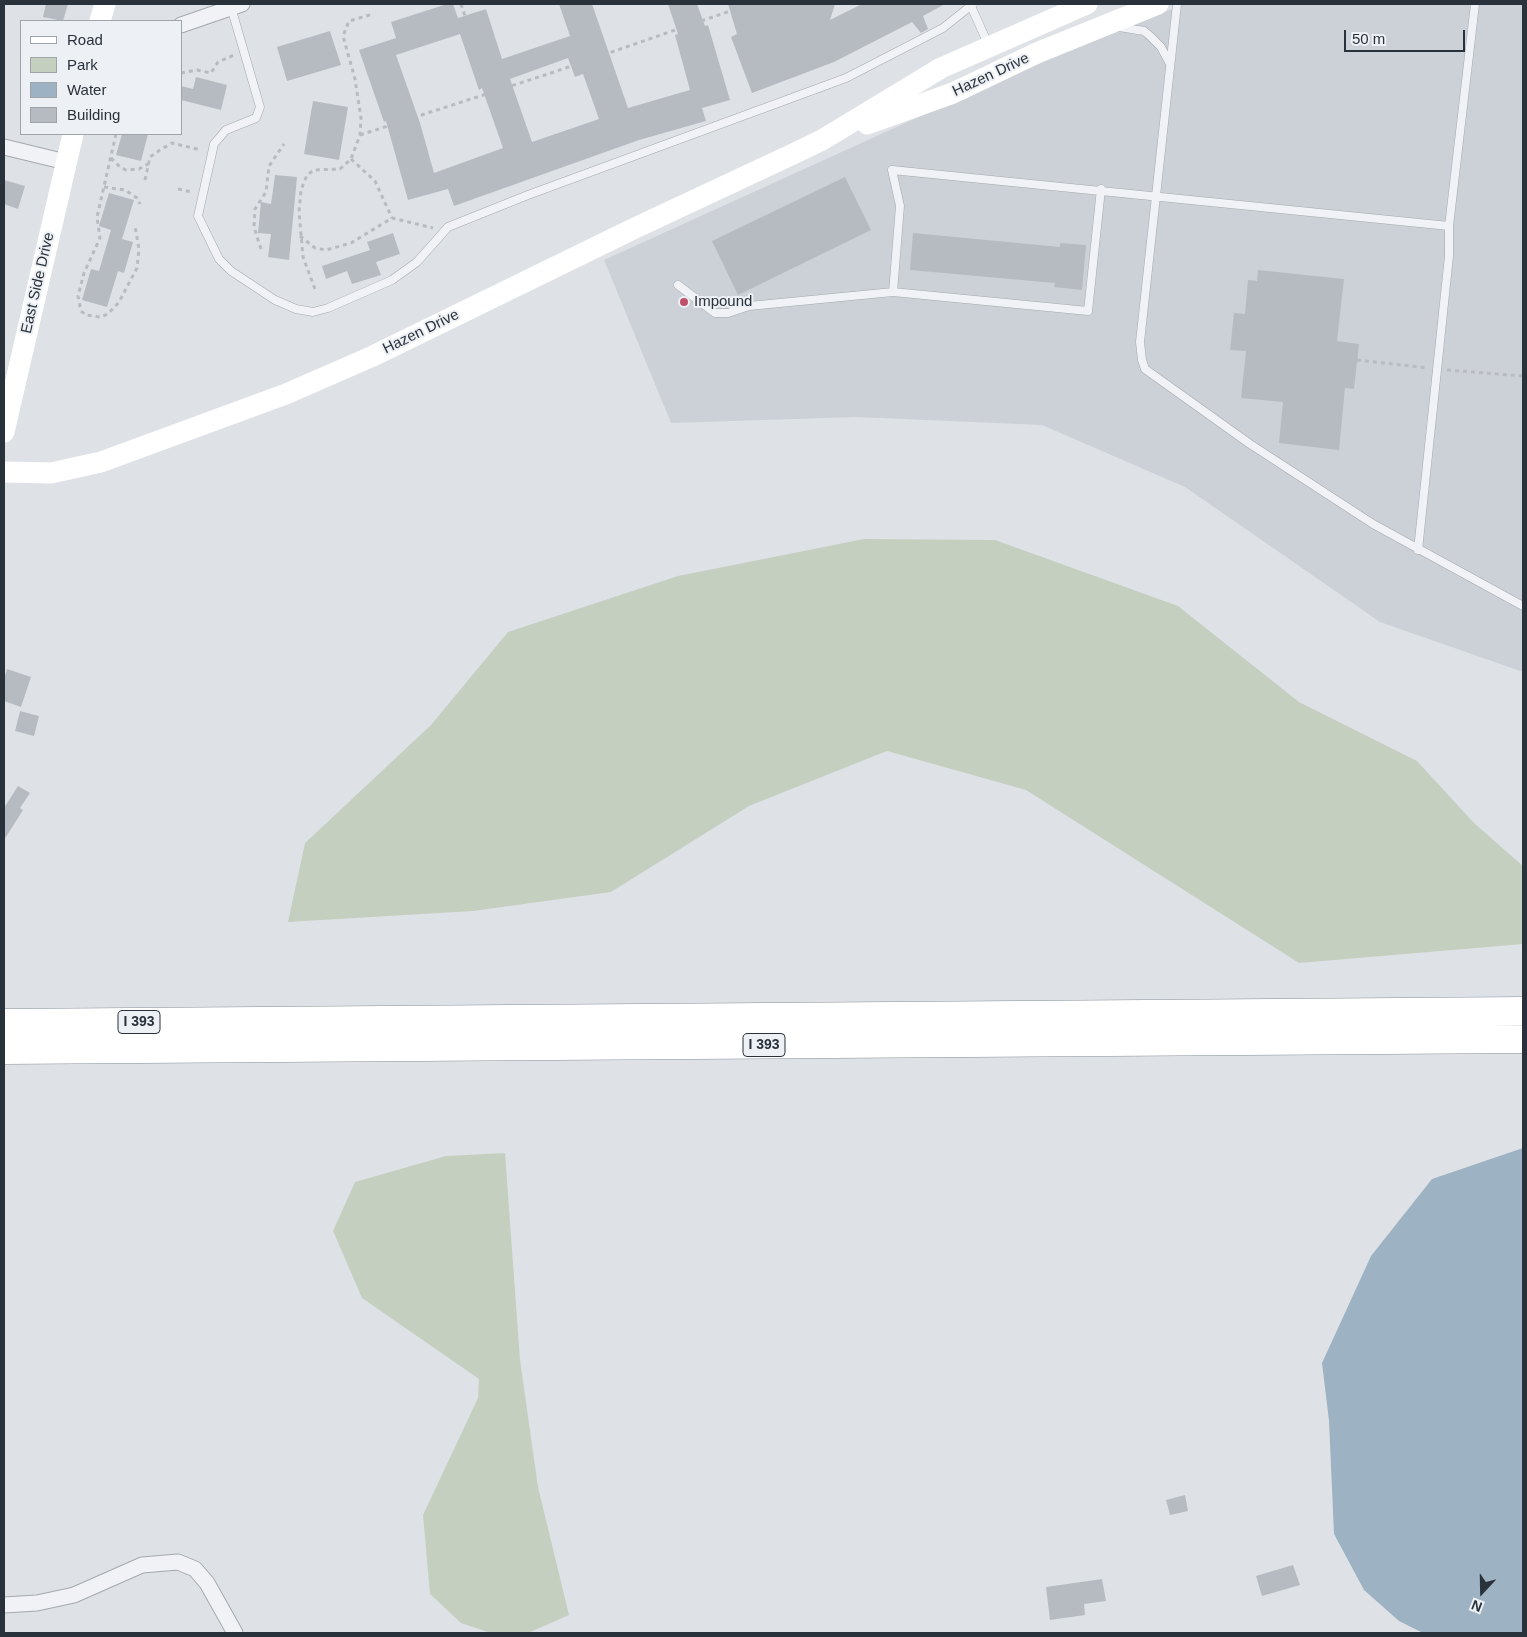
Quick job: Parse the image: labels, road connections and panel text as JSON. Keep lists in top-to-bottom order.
{
  "streets": {
    "highway": ["I 393"],
    "street": ["Hazen Drive", "East Side Drive"]
  },
  "places": ["Impound"],
  "legend": [
    "Road",
    "Park",
    "Water",
    "Building"
  ],
  "scale_bar": "50 m",
  "north": "bottom"
}
